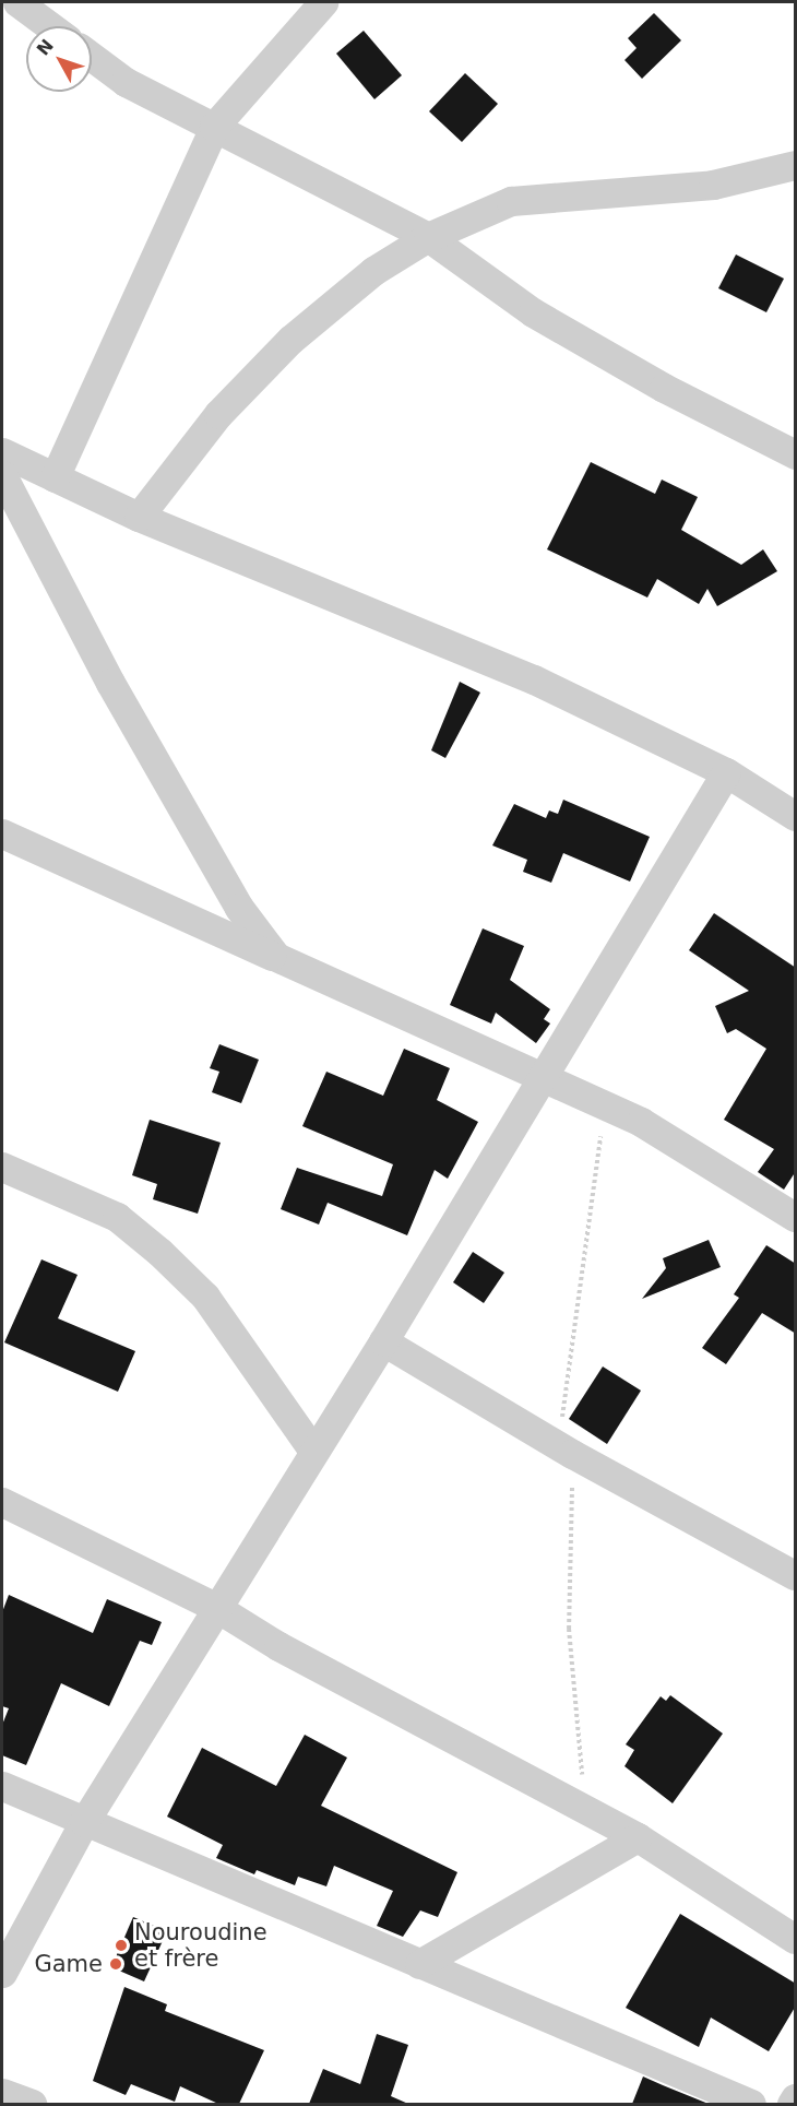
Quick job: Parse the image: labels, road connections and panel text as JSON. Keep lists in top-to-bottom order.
{
  "places": ["Nouroudine et frère", "Game"],
  "north": "top left"
}
